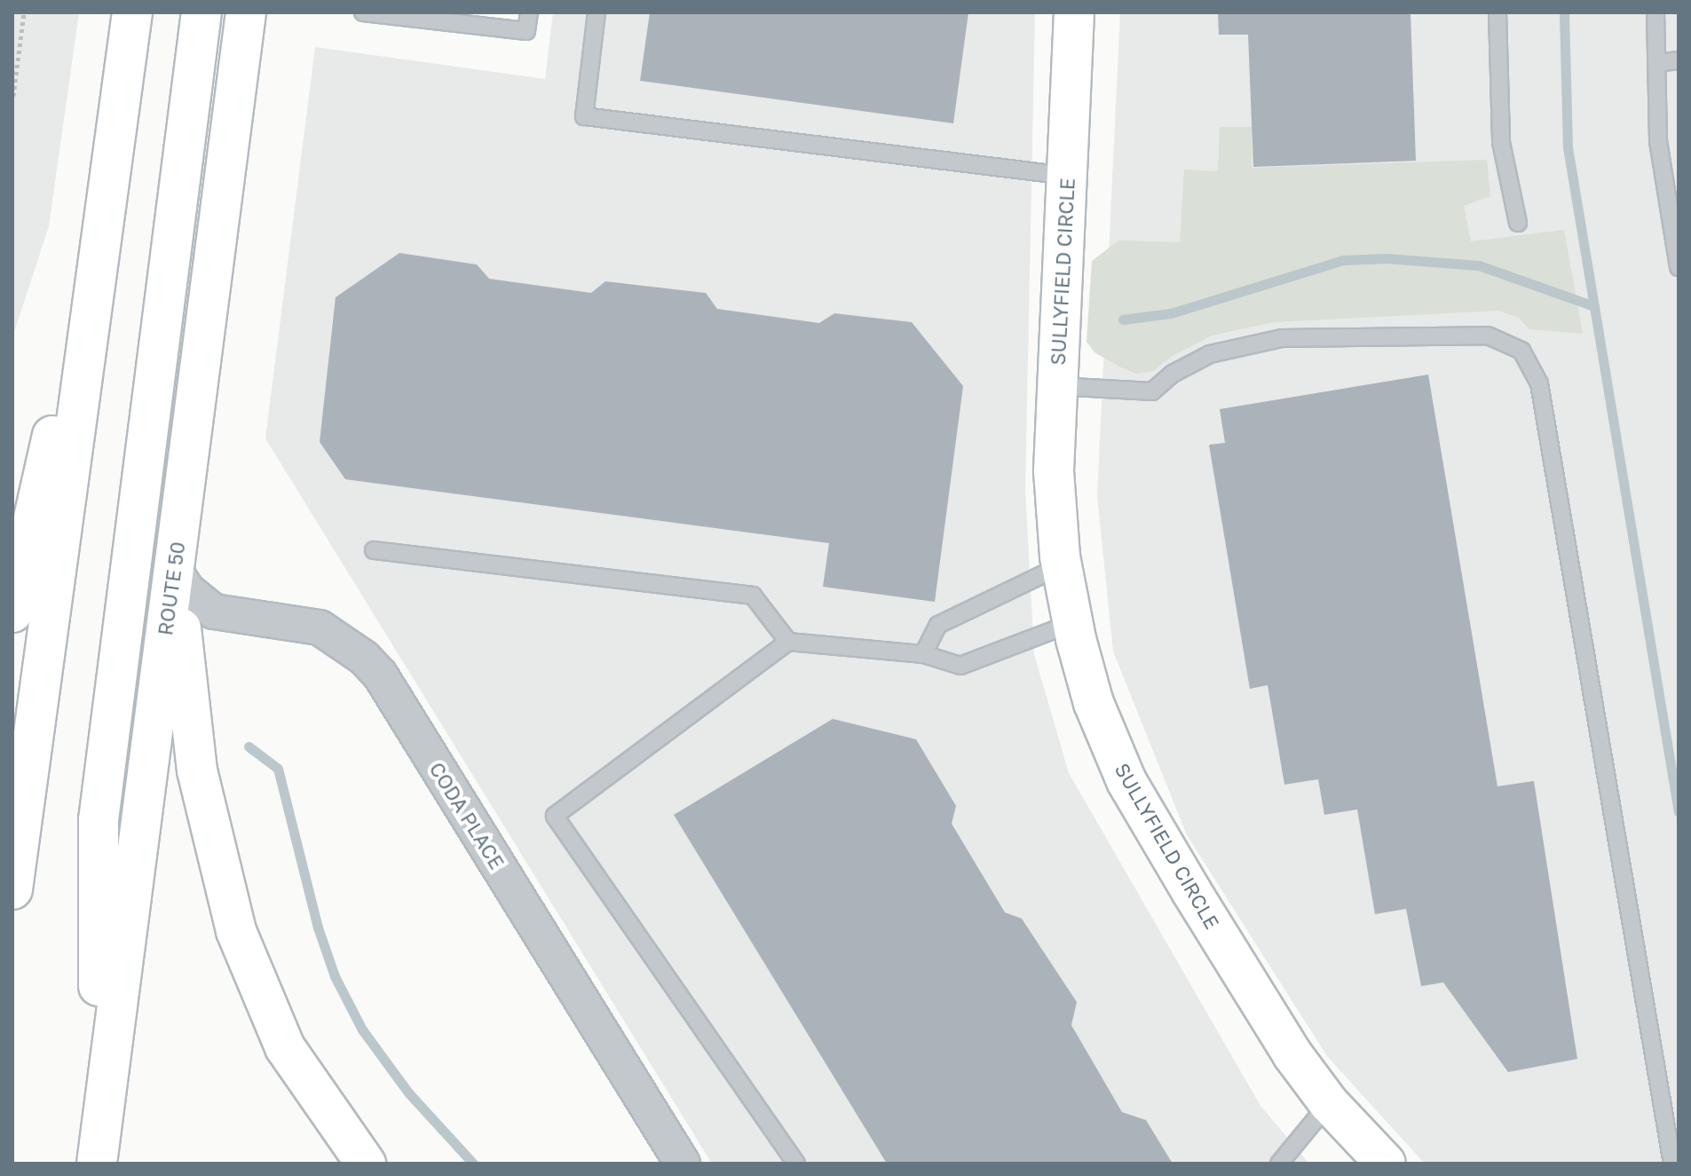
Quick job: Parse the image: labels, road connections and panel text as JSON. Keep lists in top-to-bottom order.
{
  "streets": {
    "main road": ["SULLYFIELD CIRCLE", "ROUTE 50"],
    "street": ["CODA PLACE"]
  },
  "crossings": [
    ["ROUTE 50", "CODA PLACE"]
  ]
}
